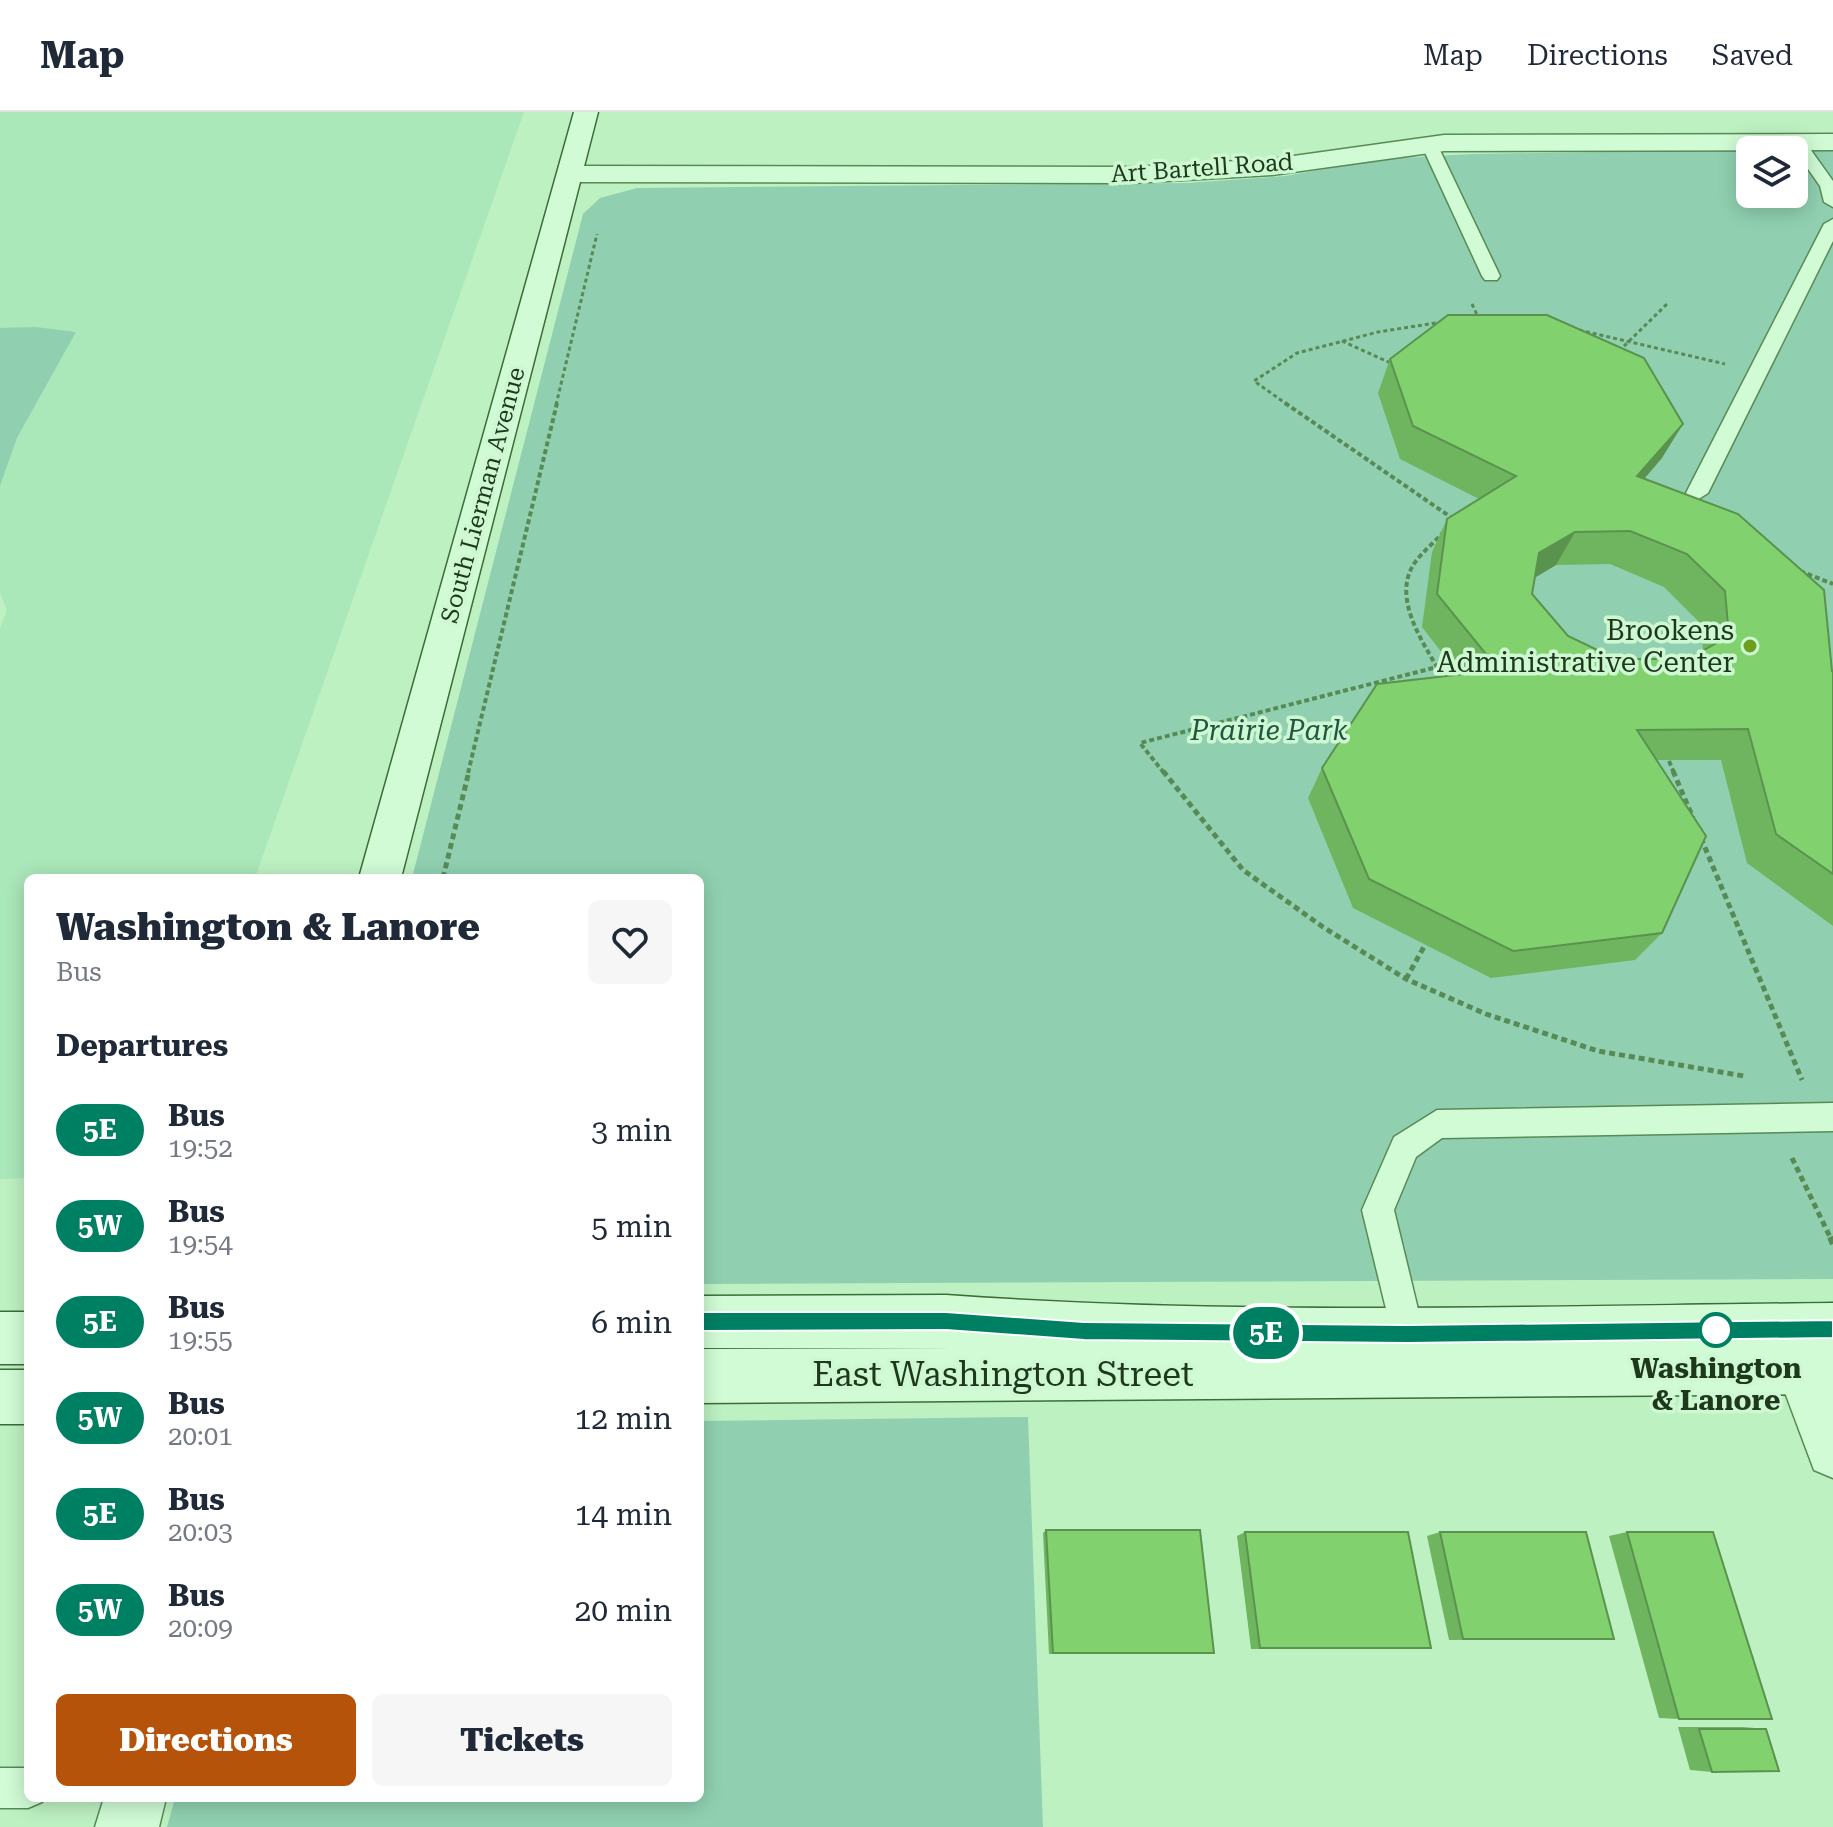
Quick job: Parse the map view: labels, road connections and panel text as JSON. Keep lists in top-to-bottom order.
{
  "streets": {
    "street": ["Art Bartell Road", "South Lierman Avenue", "East Washington Street"]
  },
  "crossings": [
    ["Art Bartell Road", "South Lierman Avenue"]
  ],
  "parks": ["Prairie Park"],
  "places": ["Brookens Administrative Center", "Washington & Lanore"],
  "lines": ["bus line 5E"],
  "page": {
    "header": "Map",
    "nav": ["Map", "Directions", "Saved"],
    "on_map": "5E",
    "heading": [
      ["Washington & Lanore", "Bus"],
      "Departures"
    ],
    "list": [
      {
        "mark": "5E",
        "name": "Bus",
        "note": "19:52",
        "value": "3 min"
      },
      {
        "mark": "5W",
        "name": "Bus",
        "note": "19:54",
        "value": "5 min"
      },
      {
        "mark": "5E",
        "name": "Bus",
        "note": "19:55",
        "value": "6 min"
      },
      {
        "mark": "5W",
        "name": "Bus",
        "note": "20:01",
        "value": "12 min"
      },
      {
        "mark": "5E",
        "name": "Bus",
        "note": "20:03",
        "value": "14 min"
      },
      {
        "mark": "5W",
        "name": "Bus",
        "note": "20:09",
        "value": "20 min"
      }
    ],
    "buttons": ["Directions", "Tickets"]
  }
}
